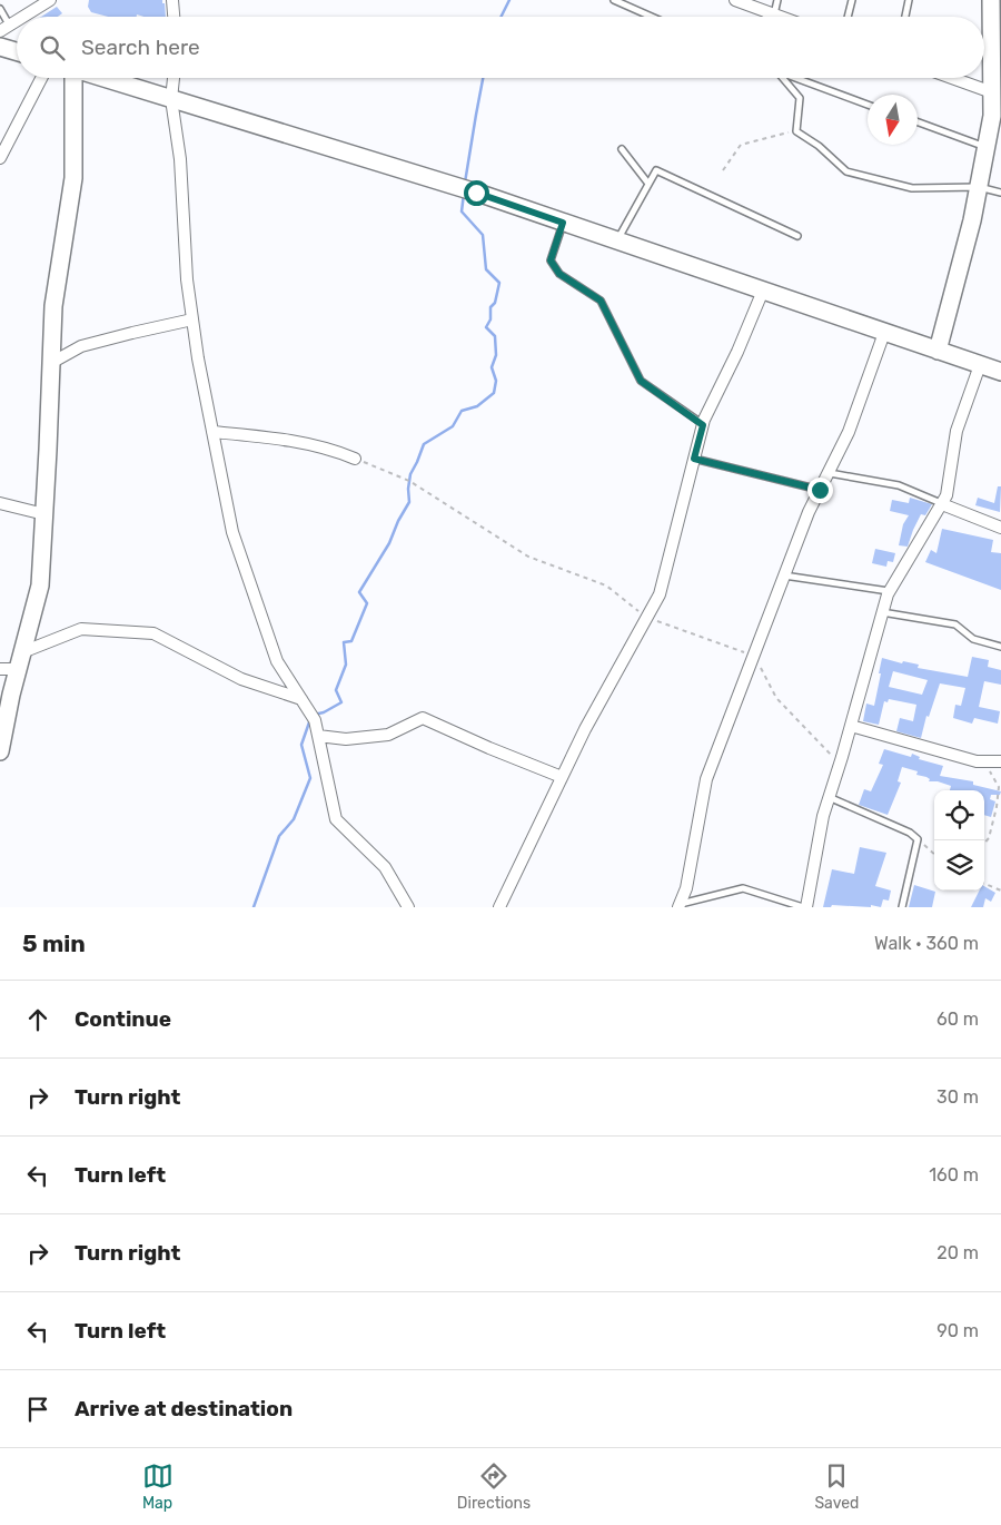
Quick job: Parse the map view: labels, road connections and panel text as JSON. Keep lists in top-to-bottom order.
{
  "north": "bottom",
  "page": {
    "search": "Search here",
    "heading": ["5 min", "Walk · 360 m"],
    "list": [
      ["Continue", "60 m"],
      ["Turn right", "30 m"],
      ["Turn left", "160 m"],
      ["Turn right", "20 m"],
      ["Turn left", "90 m"],
      "Arrive at destination"
    ],
    "nav": ["Map", "Directions", "Saved"]
  }
}
